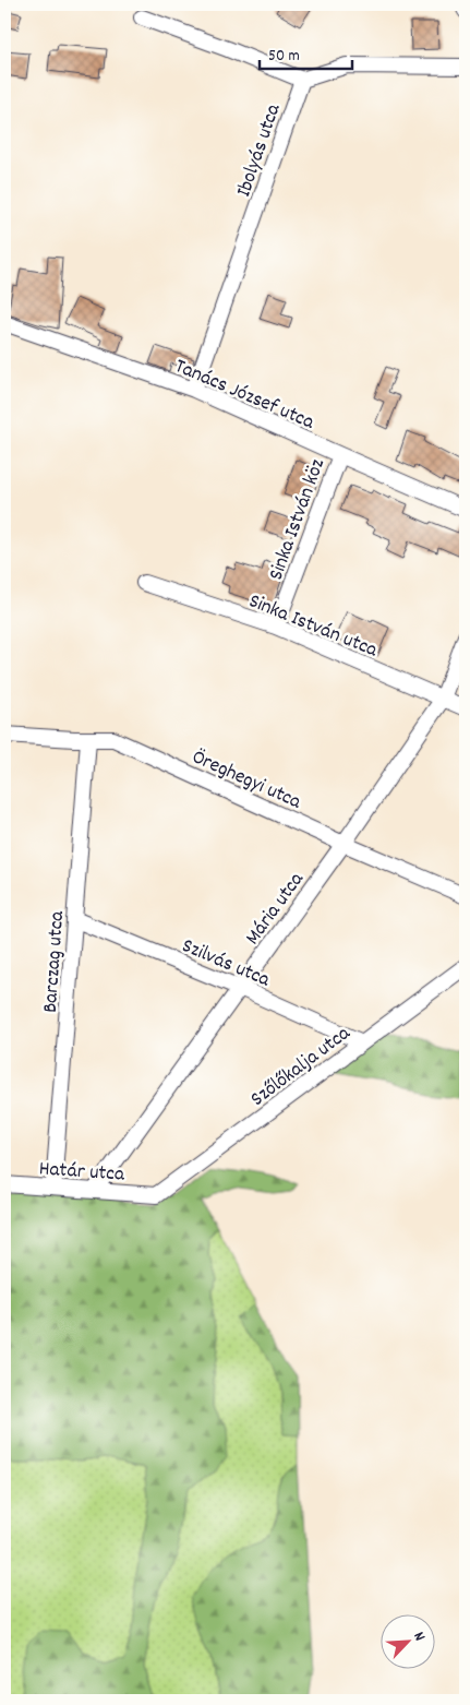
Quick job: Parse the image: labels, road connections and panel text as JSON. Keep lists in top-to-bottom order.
{
  "streets": {
    "street": [
      "Ibolyás utca",
      "Tanács József utca",
      "Sinka István köz",
      "Sinka István utca",
      "Öreghegyi utca",
      "Mária utca",
      "Szilvás utca",
      "Barczag utca",
      "Szőlőkalja utca",
      "Határ utca"
    ]
  },
  "crossings": [
    ["Ibolyás utca", "Tanács József utca"],
    ["Tanács József utca", "Sinka István köz"],
    ["Sinka István köz", "Sinka István utca"],
    ["Sinka István utca", "Mária utca"],
    ["Öreghegyi utca", "Mária utca"],
    ["Öreghegyi utca", "Barczag utca"],
    ["Mária utca", "Szilvás utca"],
    ["Mária utca", "Határ utca"],
    ["Szilvás utca", "Barczag utca"],
    ["Szilvás utca", "Szőlőkalja utca"],
    ["Barczag utca", "Határ utca"],
    ["Szőlőkalja utca", "Határ utca"]
  ],
  "scale_bar": "50 m",
  "north": "top right"
}
